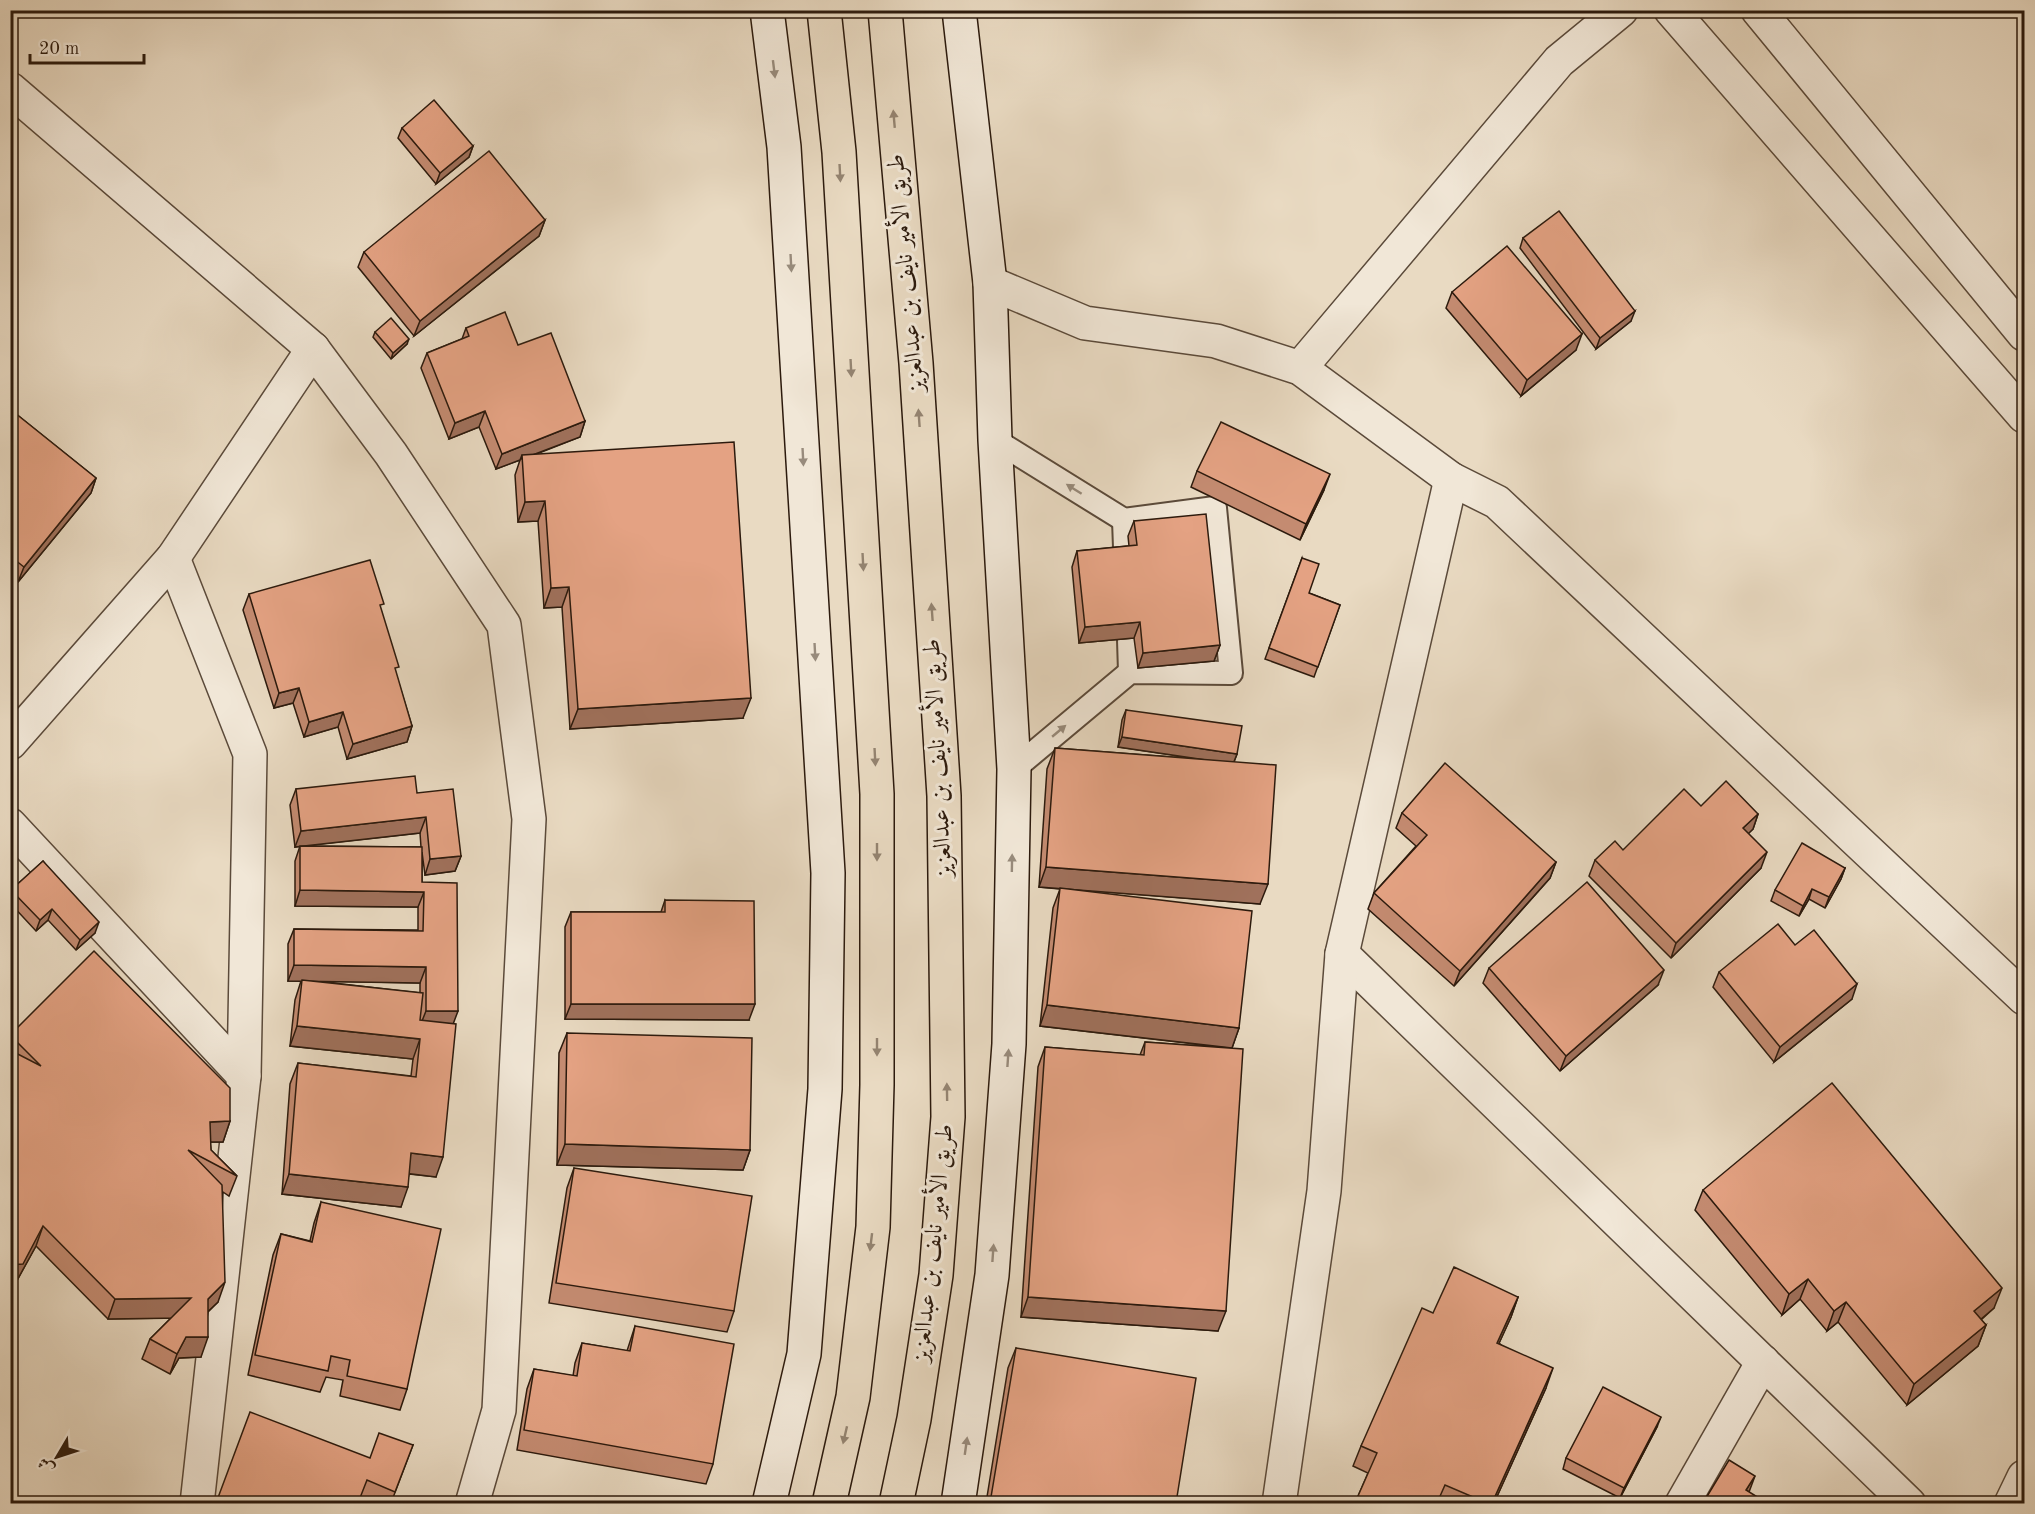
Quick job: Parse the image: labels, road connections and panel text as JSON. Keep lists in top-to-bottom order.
{
  "streets": {
    "main road": ["طريق الأمير نايف بن عبدالعزيز"]
  },
  "scale_bar": "20 m",
  "north": "bottom left"
}
